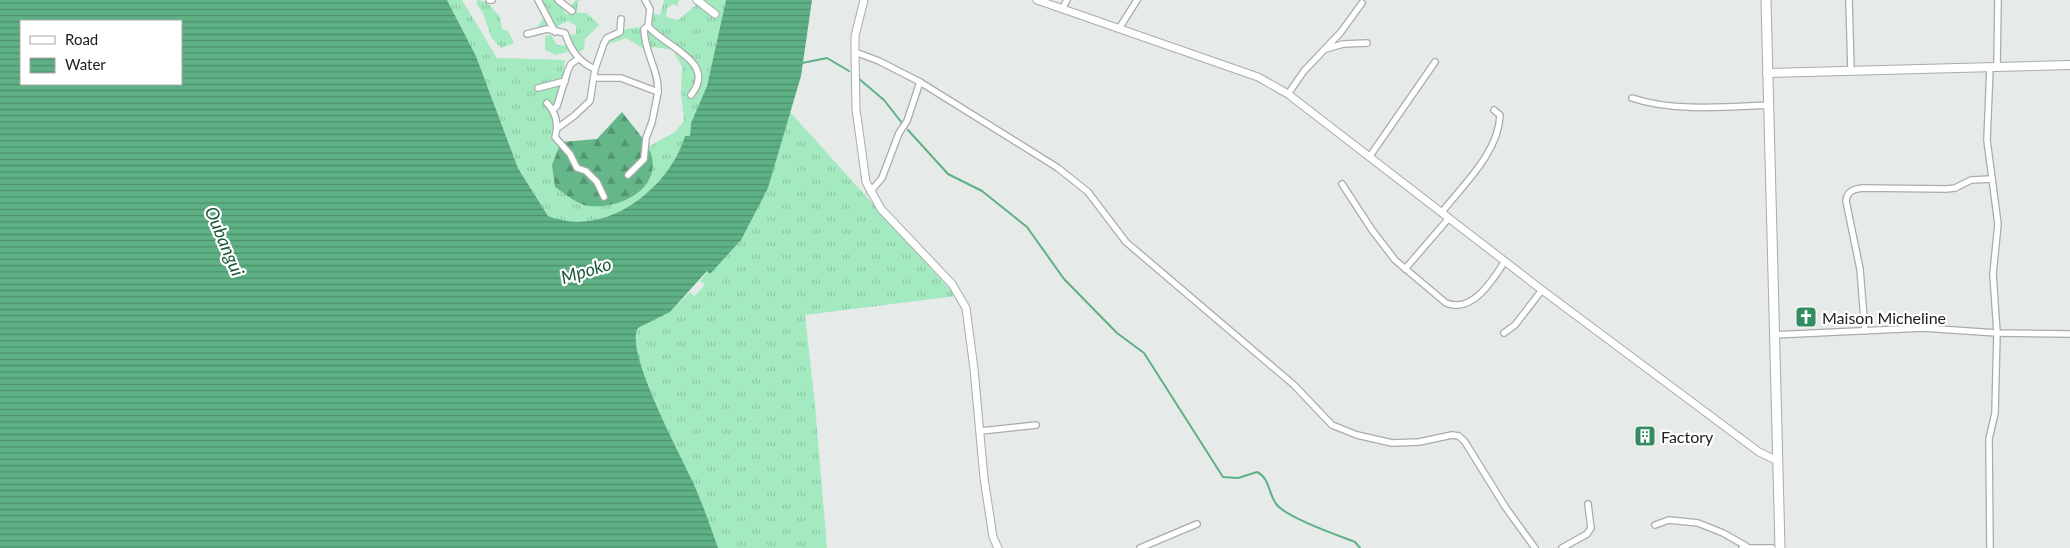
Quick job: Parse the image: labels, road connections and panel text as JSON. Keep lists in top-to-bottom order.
{
  "water": ["Oubangui", "Mpoko"],
  "places": {
    "church": ["Maison Micheline"],
    "building": ["Factory"]
  },
  "legend": ["Road", "Water"]
}
